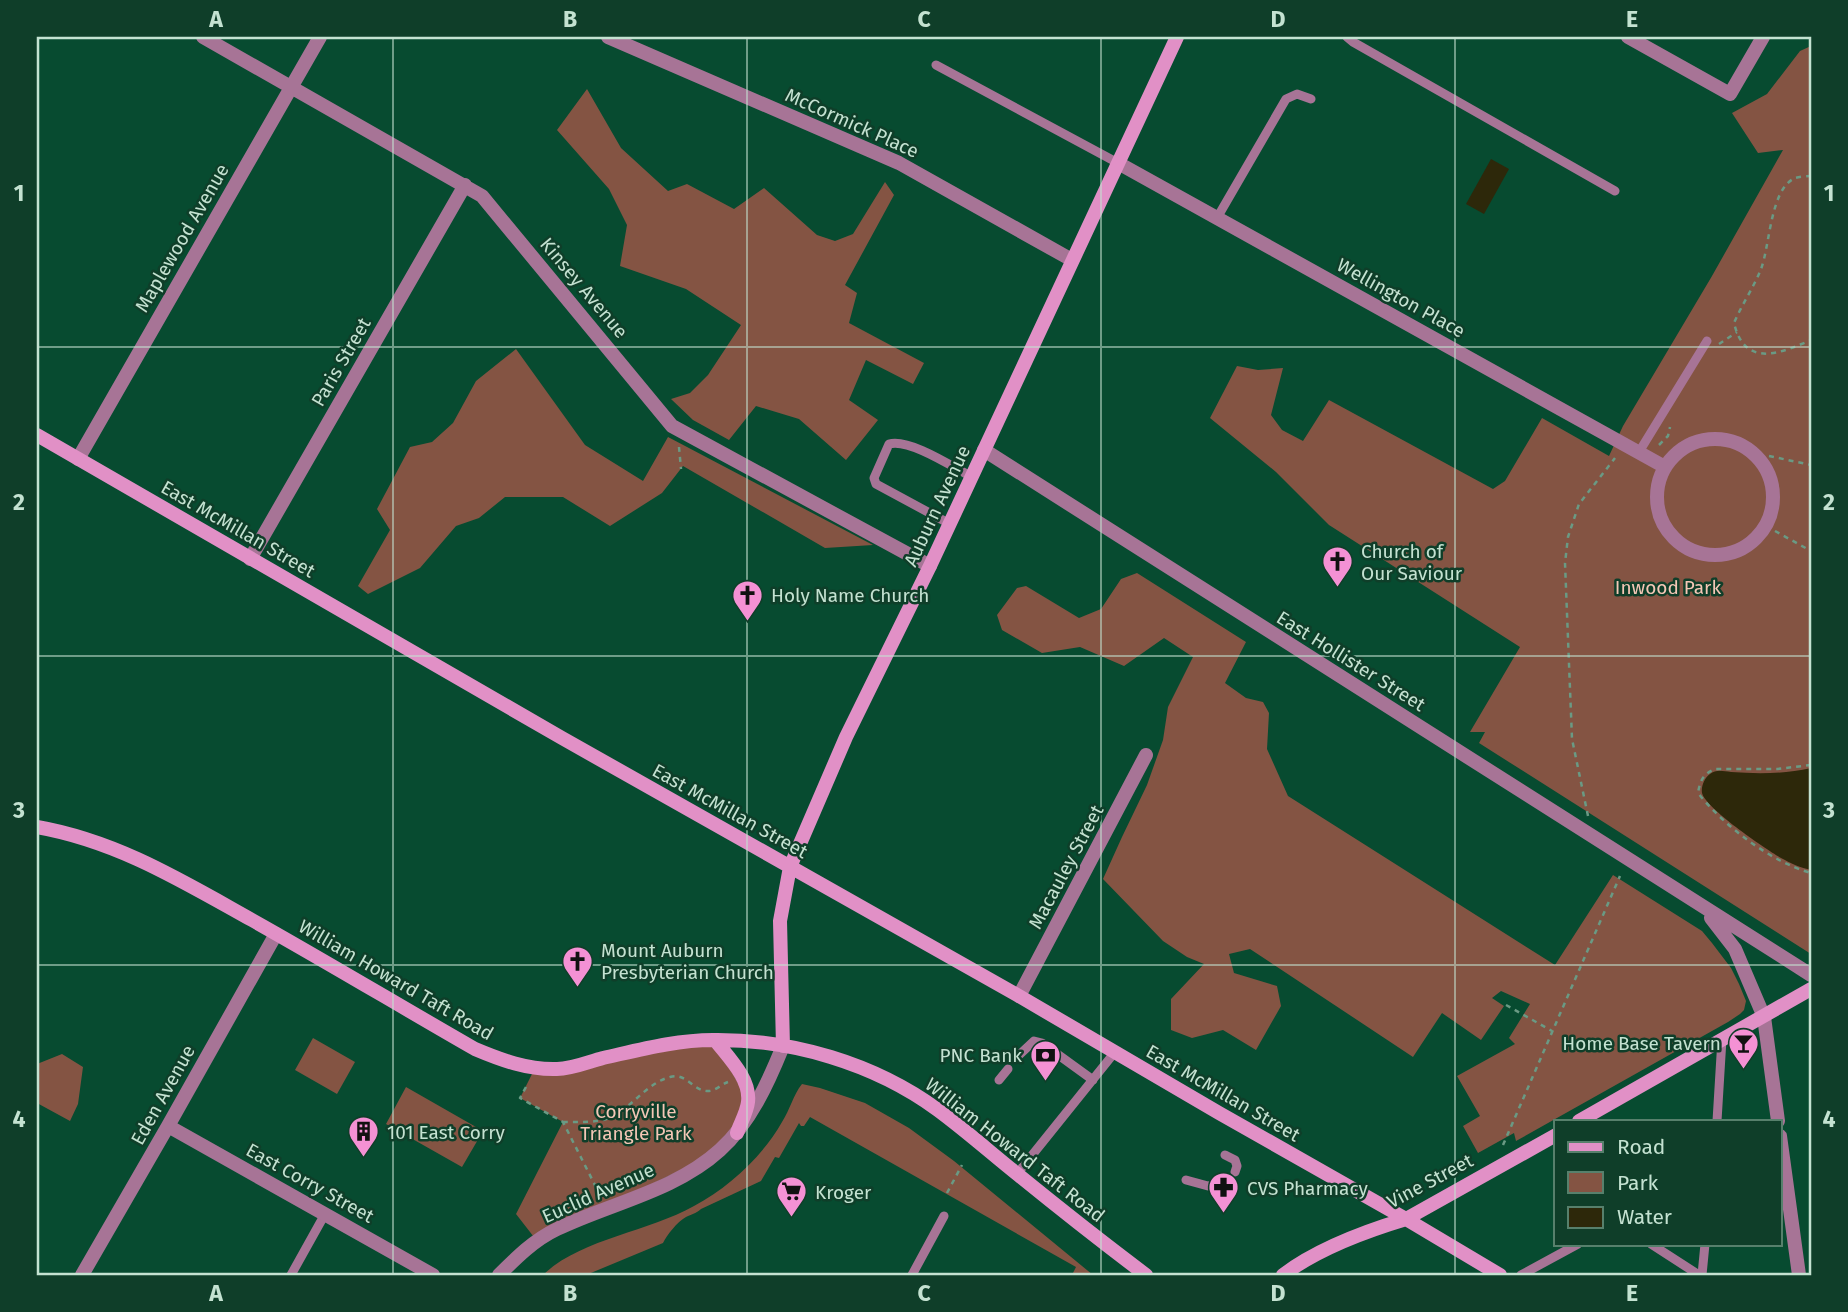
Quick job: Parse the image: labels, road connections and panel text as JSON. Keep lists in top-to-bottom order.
{
  "streets": {
    "main road": [
      "Auburn Avenue",
      "East McMillan Street",
      "William Howard Taft Road",
      "Vine Street"
    ],
    "street": [
      "McCormick Place",
      "Maplewood Avenue",
      "Kinsey Avenue",
      "Wellington Place",
      "Paris Street",
      "East Hollister Street",
      "Macauley Street",
      "Eden Avenue",
      "East Corry Street",
      "Euclid Avenue"
    ]
  },
  "crossings": [
    ["McCormick Place", "Auburn Avenue"],
    ["Maplewood Avenue", "Kinsey Avenue"],
    ["Maplewood Avenue", "East McMillan Street"],
    ["Kinsey Avenue", "Paris Street"],
    ["Kinsey Avenue", "Auburn Avenue"],
    ["Wellington Place", "Auburn Avenue"],
    ["Paris Street", "East McMillan Street"],
    ["Auburn Avenue", "East McMillan Street"],
    ["Auburn Avenue", "East Hollister Street"],
    ["Auburn Avenue", "William Howard Taft Road"],
    ["Auburn Avenue", "Euclid Avenue"],
    ["East McMillan Street", "Macauley Street"],
    ["East McMillan Street", "Vine Street"],
    ["William Howard Taft Road", "Eden Avenue"],
    ["William Howard Taft Road", "Euclid Avenue"],
    ["Eden Avenue", "East Corry Street"]
  ],
  "parks": ["Inwood Park", "Corryville Triangle Park"],
  "places": {
    "church": ["Church of Our Saviour", "Holy Name Church", "Mount Auburn Presbyterian Church"],
    "bar": ["Home Base Tavern"],
    "bank": ["PNC Bank"],
    "building": ["101 East Corry"],
    "pharmacy": ["CVS Pharmacy"],
    "supermarket": ["Kroger"]
  },
  "legend": ["Road", "Park", "Water"],
  "grid": {
    "columns": [
      "A",
      "B",
      "C",
      "D",
      "E"
    ],
    "rows": [
      "1",
      "2",
      "3",
      "4"
    ]
  }
}
